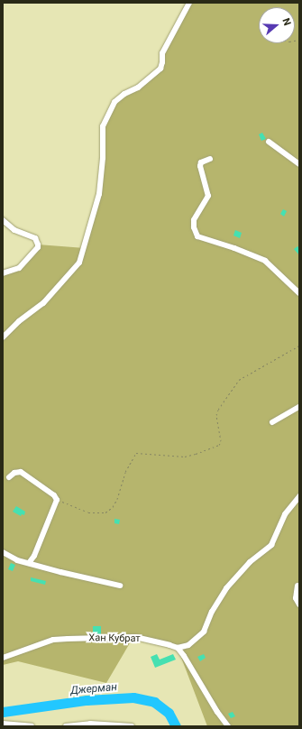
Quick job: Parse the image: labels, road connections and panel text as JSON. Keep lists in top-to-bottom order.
{
  "streets": {
    "street": ["Хан Кубрат"]
  },
  "water": ["Джерман"],
  "north": "right"
}
